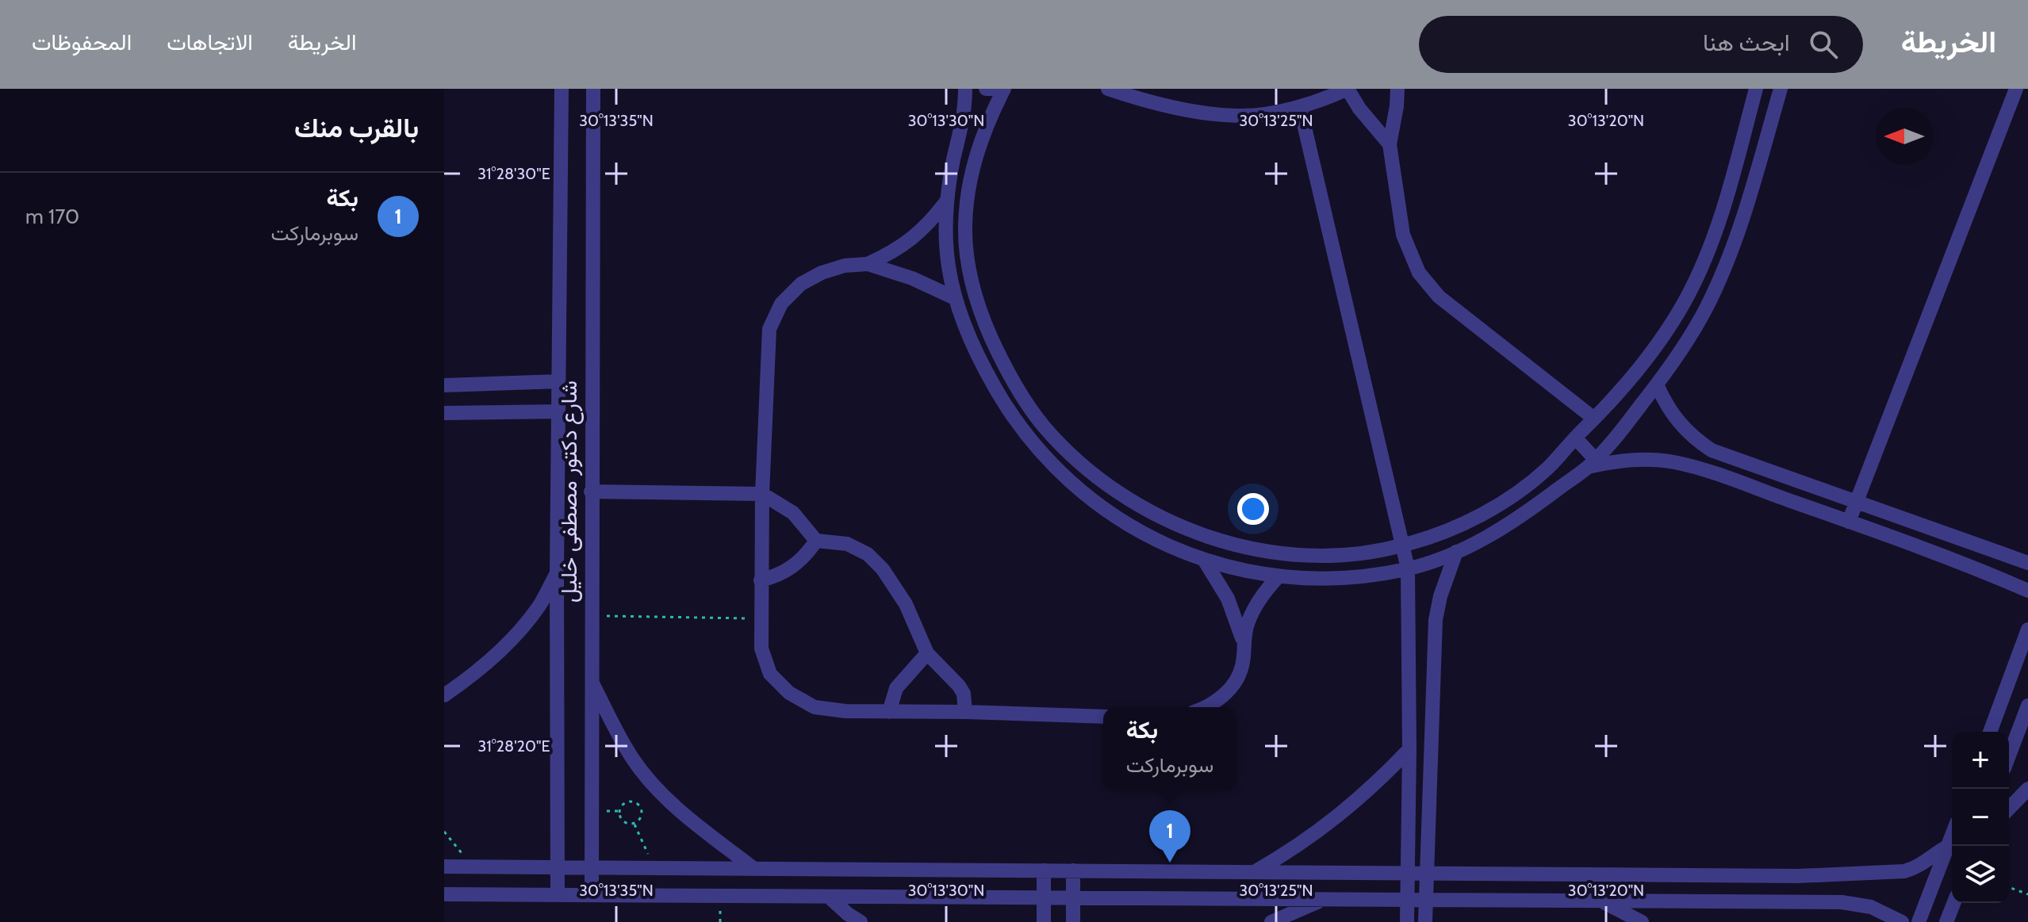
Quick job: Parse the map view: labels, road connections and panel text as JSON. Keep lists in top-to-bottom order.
{
  "streets": {
    "street": ["شارع دكتور مصطفى خليل"]
  },
  "north": "left",
  "page": {
    "header": "الخريطة",
    "search": "ابحث هنا",
    "nav": ["الخريطة", "الاتجاهات", "المحفوظات"],
    "heading": "بالقرب منك",
    "list": [
      {
        "mark": "1",
        "name": "بكة",
        "note": "سوبرماركت",
        "value": "170 m"
      }
    ],
    "popup": ["بكة", "سوبرماركت"],
    "map_buttons": ["+", "−"],
    "pins": "1"
  },
  "coordinates": [
    "30°13'35\"N",
    "30°13'30\"N",
    "30°13'25\"N",
    "30°13'20\"N",
    "31°28'30\"E",
    "31°28'20\"E"
  ]
}
